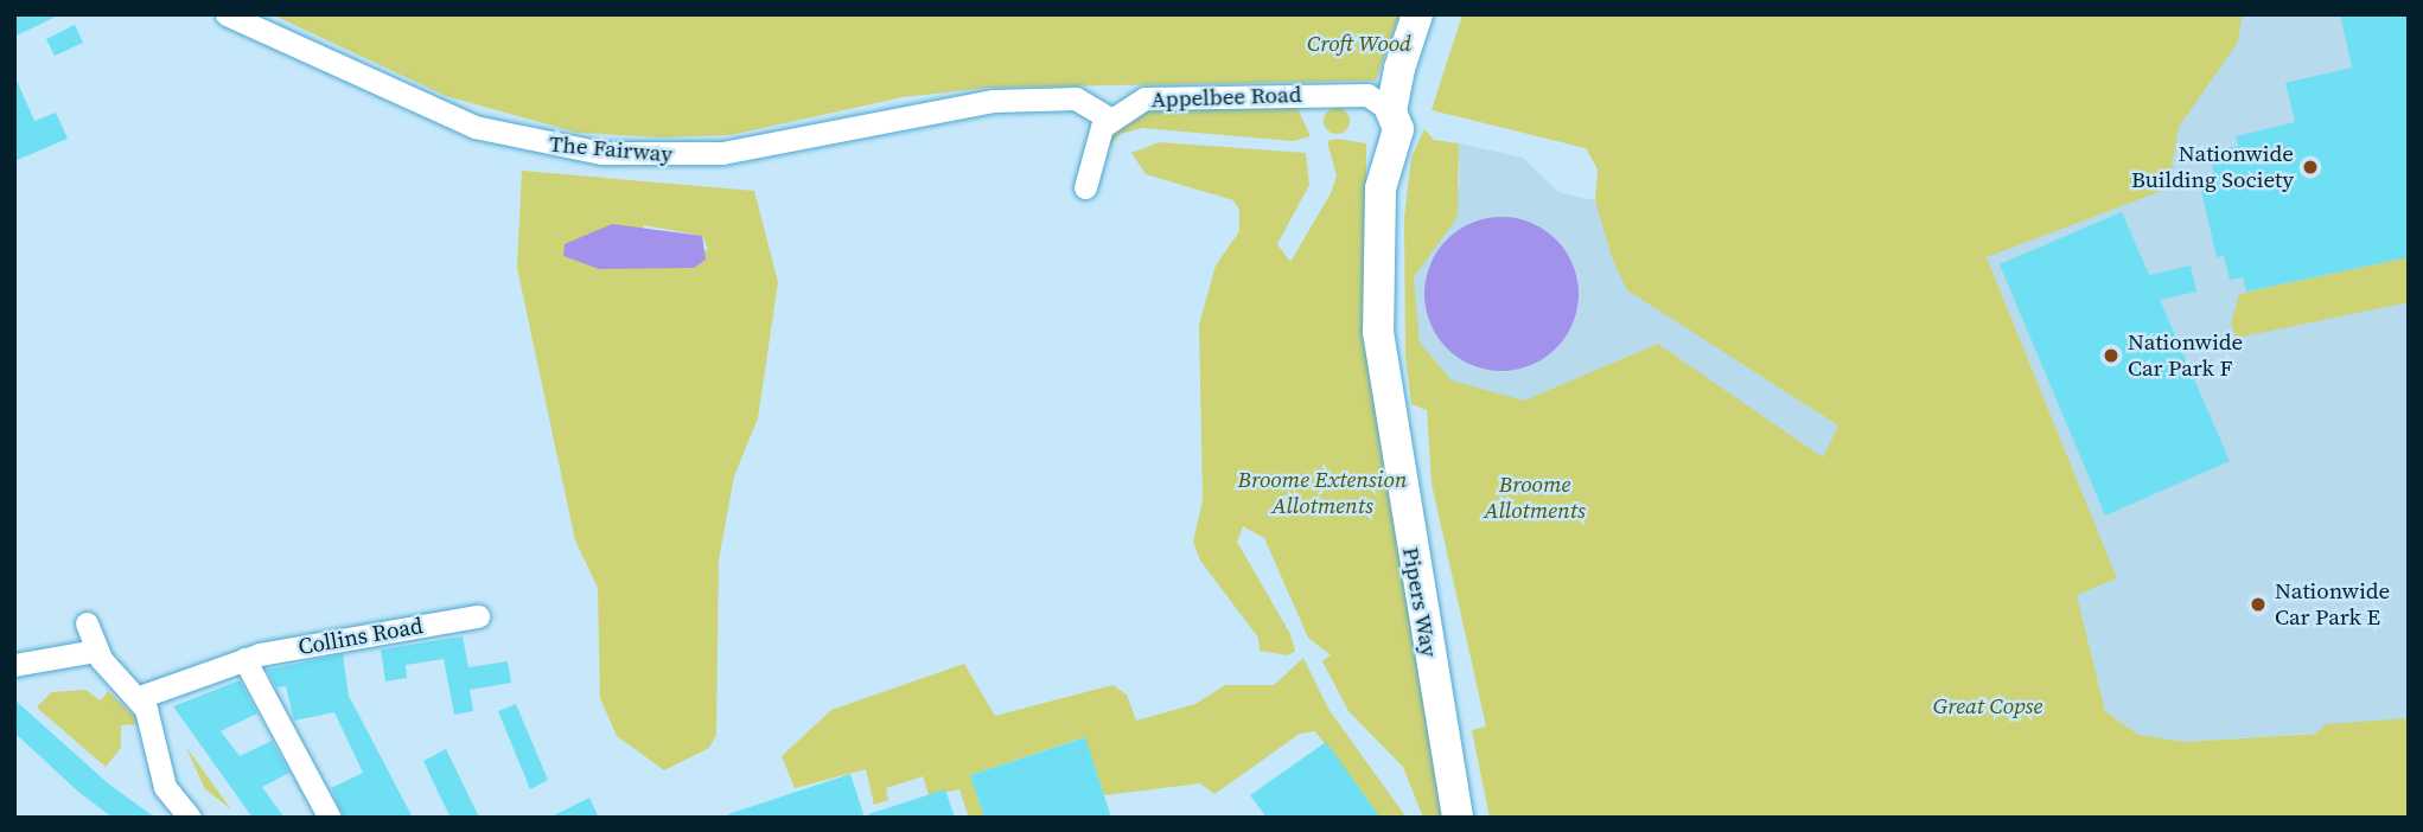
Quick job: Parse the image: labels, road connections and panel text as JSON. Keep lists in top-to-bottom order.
{
  "streets": {
    "main road": ["Pipers Way"],
    "street": ["Appelbee Road", "The Fairway", "Collins Road"]
  },
  "crossings": [
    ["Appelbee Road", "The Fairway"],
    ["Appelbee Road", "Pipers Way"]
  ],
  "parks": [
    "Croft Wood",
    "Broome Extension Allotments",
    "Broome Allotments",
    "Great Copse"
  ],
  "places": ["Nationwide Building Society", "Nationwide Car Park F", "Nationwide Car Park E"]
}
